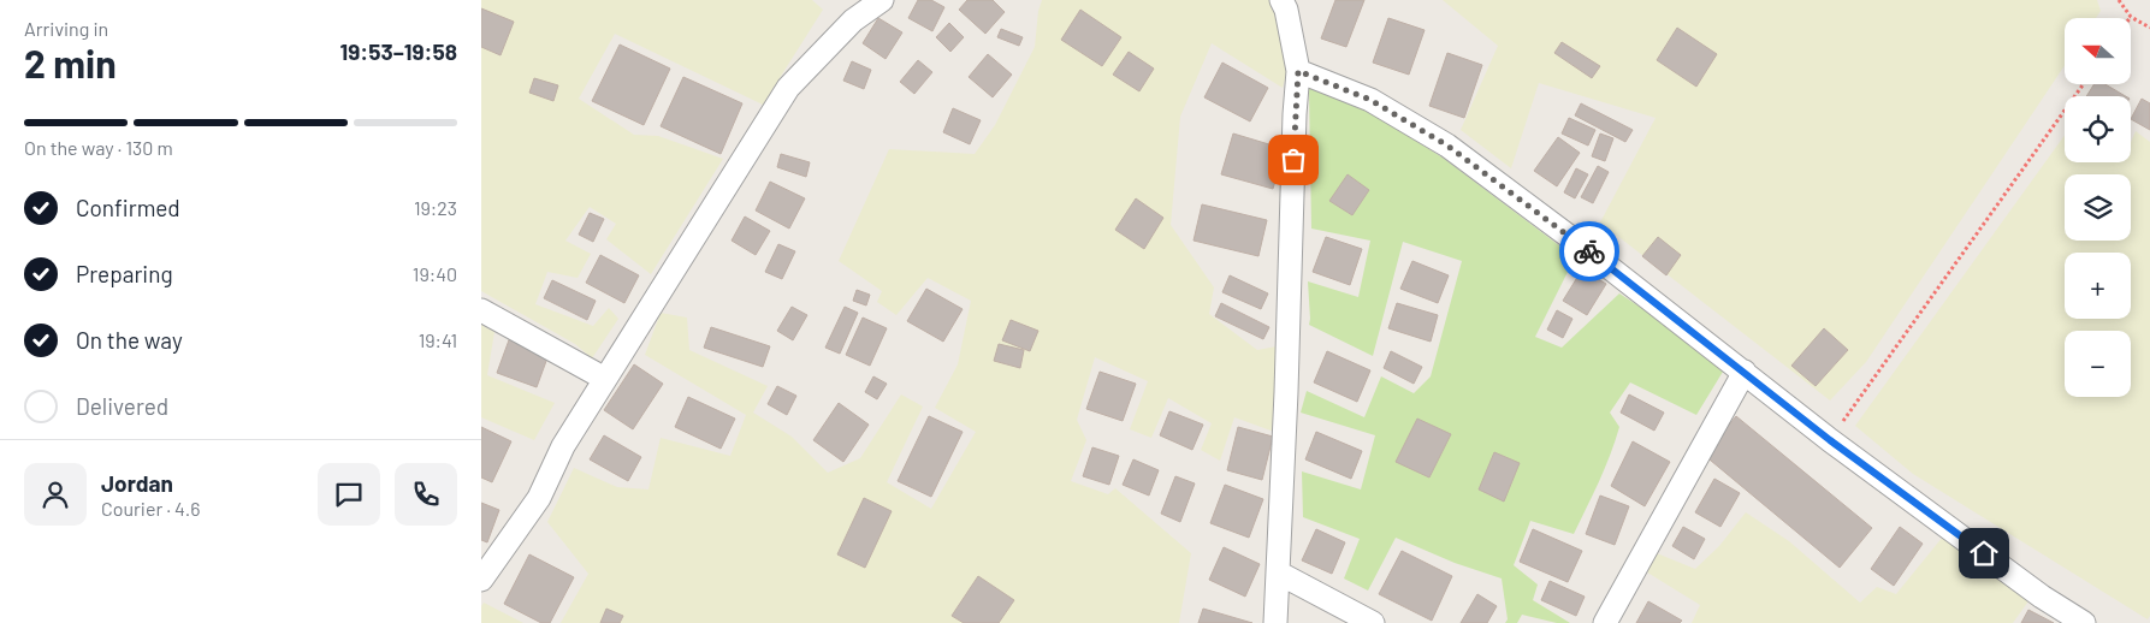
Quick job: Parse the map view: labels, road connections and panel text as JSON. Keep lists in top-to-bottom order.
{
  "north": "left",
  "page": {
    "heading": ["2 min", "Arriving in", "19:53–19:58"],
    "panel": ["Jordan", "Courier · 4.6"],
    "map_buttons": ["+", "−"],
    "bar": "On the way · 130 m",
    "list": [
      ["Confirmed", "19:23"],
      ["Preparing", "19:40"],
      ["On the way", "19:41"],
      "Delivered"
    ]
  }
}
